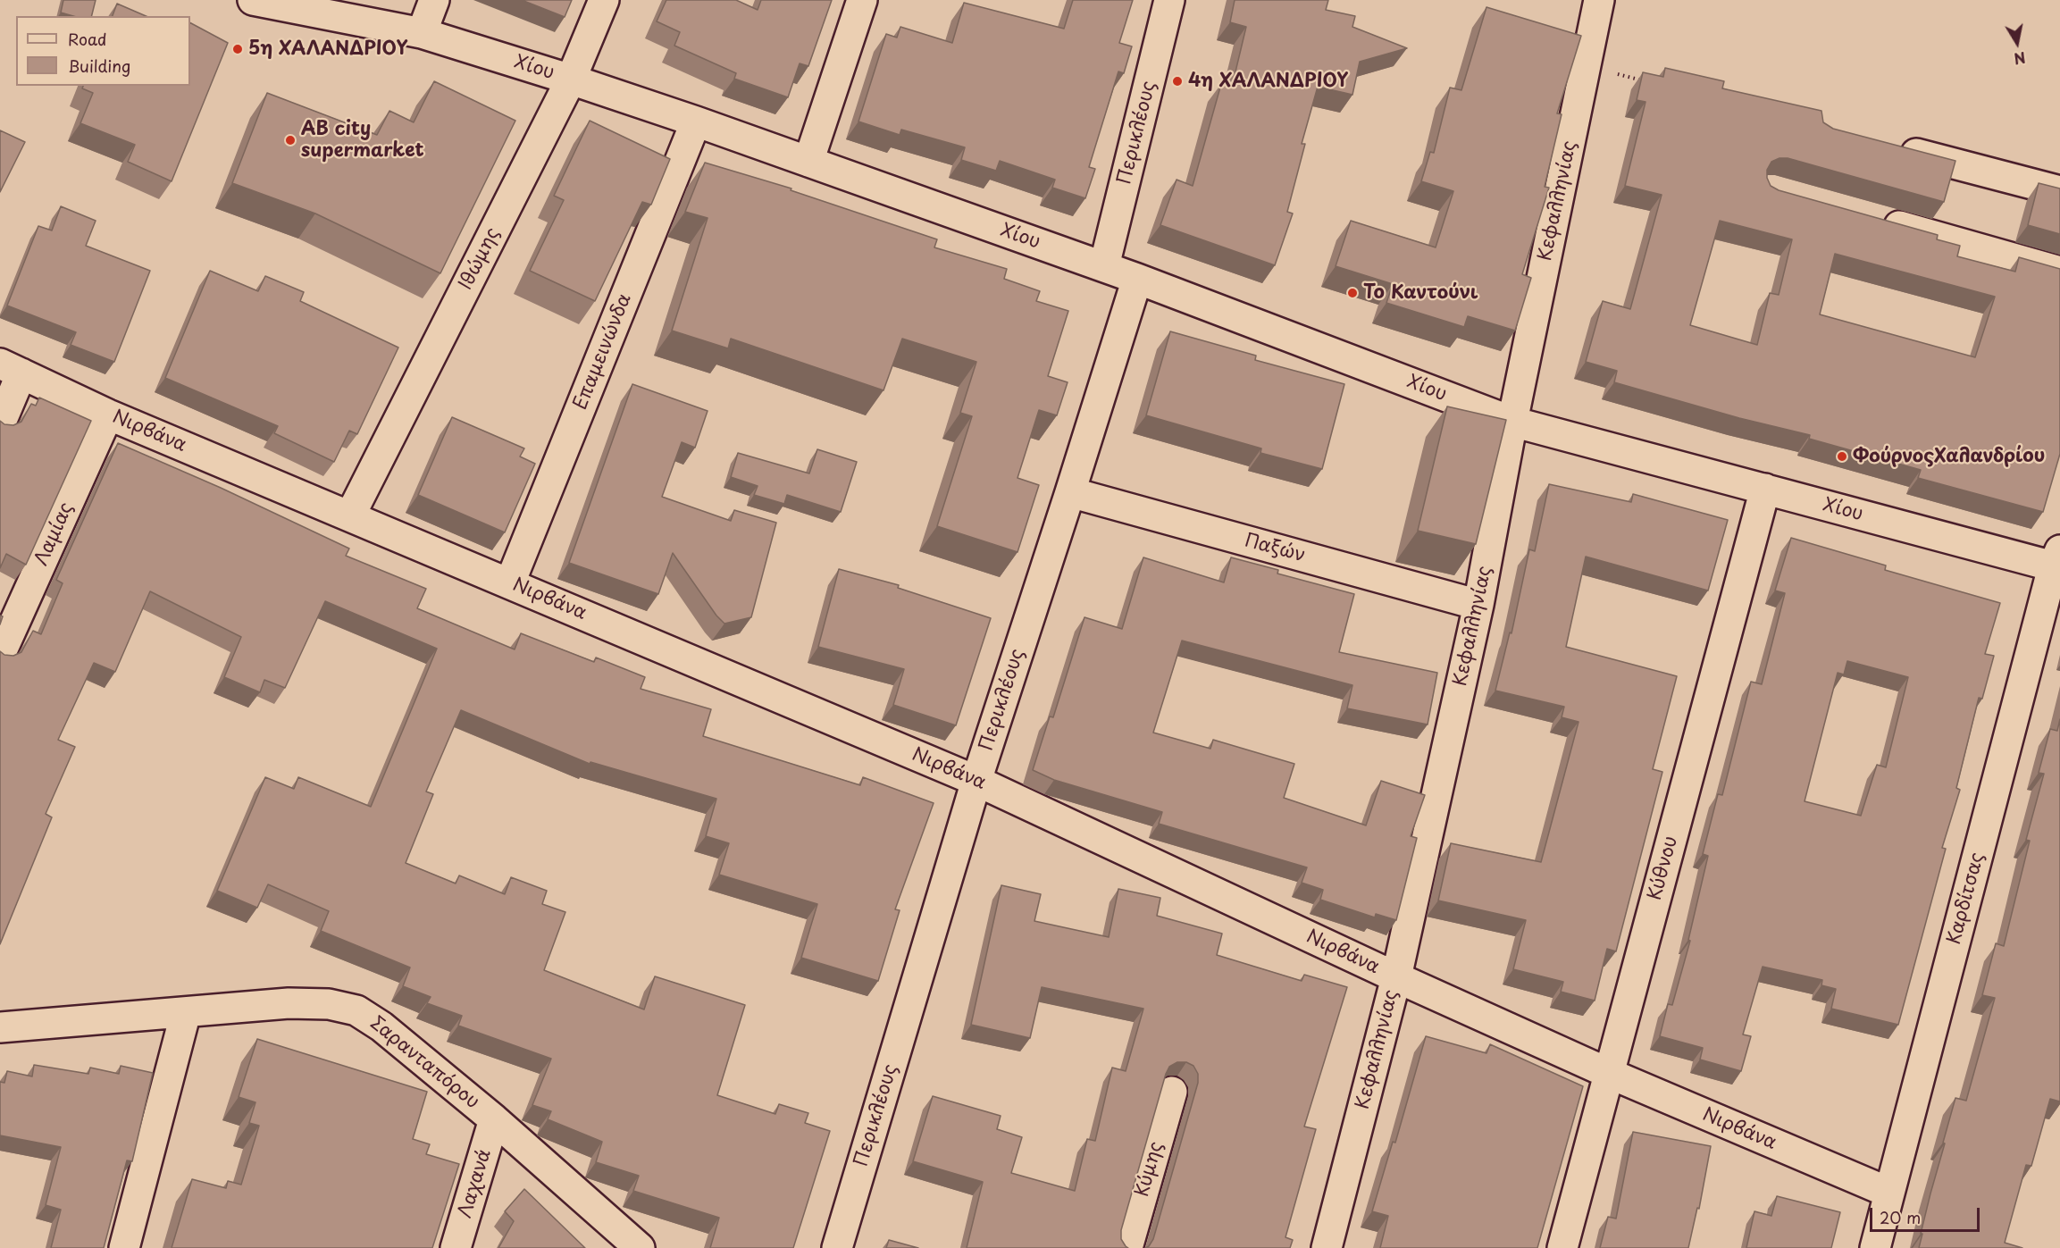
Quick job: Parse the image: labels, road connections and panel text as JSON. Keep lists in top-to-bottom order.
{
  "streets": {
    "street": [
      "Χίου",
      "Περικλέους",
      "Κεφαλληνίας",
      "Ιθώμης",
      "Επαμεινώνδα",
      "Νιρβάνα",
      "Λαμίας",
      "Παξών",
      "Κύθνου",
      "Καρδίτσας",
      "Σαρανταπόρου",
      "Κύμης",
      "Λαχανά"
    ]
  },
  "crossings": [
    ["Χίου", "Περικλέους"],
    ["Χίου", "Κεφαλληνίας"],
    ["Χίου", "Ιθώμης"],
    ["Χίου", "Επαμεινώνδα"],
    ["Χίου", "Κύθνου"],
    ["Χίου", "Καρδίτσας"],
    ["Περικλέους", "Νιρβάνα"],
    ["Περικλέους", "Παξών"],
    ["Κεφαλληνίας", "Νιρβάνα"],
    ["Κεφαλληνίας", "Παξών"],
    ["Ιθώμης", "Νιρβάνα"],
    ["Επαμεινώνδα", "Νιρβάνα"],
    ["Νιρβάνα", "Λαμίας"],
    ["Νιρβάνα", "Κύθνου"],
    ["Νιρβάνα", "Καρδίτσας"],
    ["Σαρανταπόρου", "Λαχανά"]
  ],
  "places": [
    "5η ΧΑΛΑΝΔΡΙΟΥ",
    "4η ΧΑΛΑΝΔΡΙΟΥ",
    "AB city supermarket",
    "Το Καντούνι",
    "ΦούρνοςΧαλανδρίου"
  ],
  "legend": ["Road", "Building"],
  "scale_bar": "20 m",
  "north": "bottom"
}
